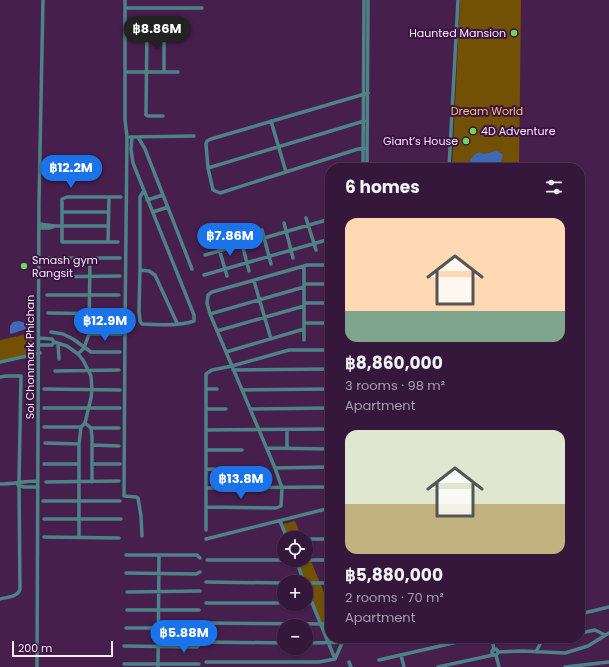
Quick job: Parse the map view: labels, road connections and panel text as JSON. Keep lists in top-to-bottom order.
{
  "streets": {
    "street": ["Soi Chonmark Phichan"]
  },
  "parks": ["Dream World"],
  "places": [
    "Haunted Mansion",
    "4D Adventure",
    "Giant’s House",
    "Smash gym Rangsit"
  ],
  "scale_bar": "200 m",
  "page": {
    "price": [
      "฿8.86M",
      "฿12.2M",
      "฿7.86M",
      "฿12.9M",
      "฿13.8M",
      "฿5.88M"
    ],
    "heading": "6 homes",
    "list": [
      {
        "name": "฿8,860,000",
        "note": "3 rooms · 98 m² · Apartment"
      },
      {
        "name": "฿5,880,000",
        "note": "2 rooms · 70 m² · Apartment"
      }
    ],
    "map_buttons": ["+", "−"],
    "scale": "200 m"
  }
}
